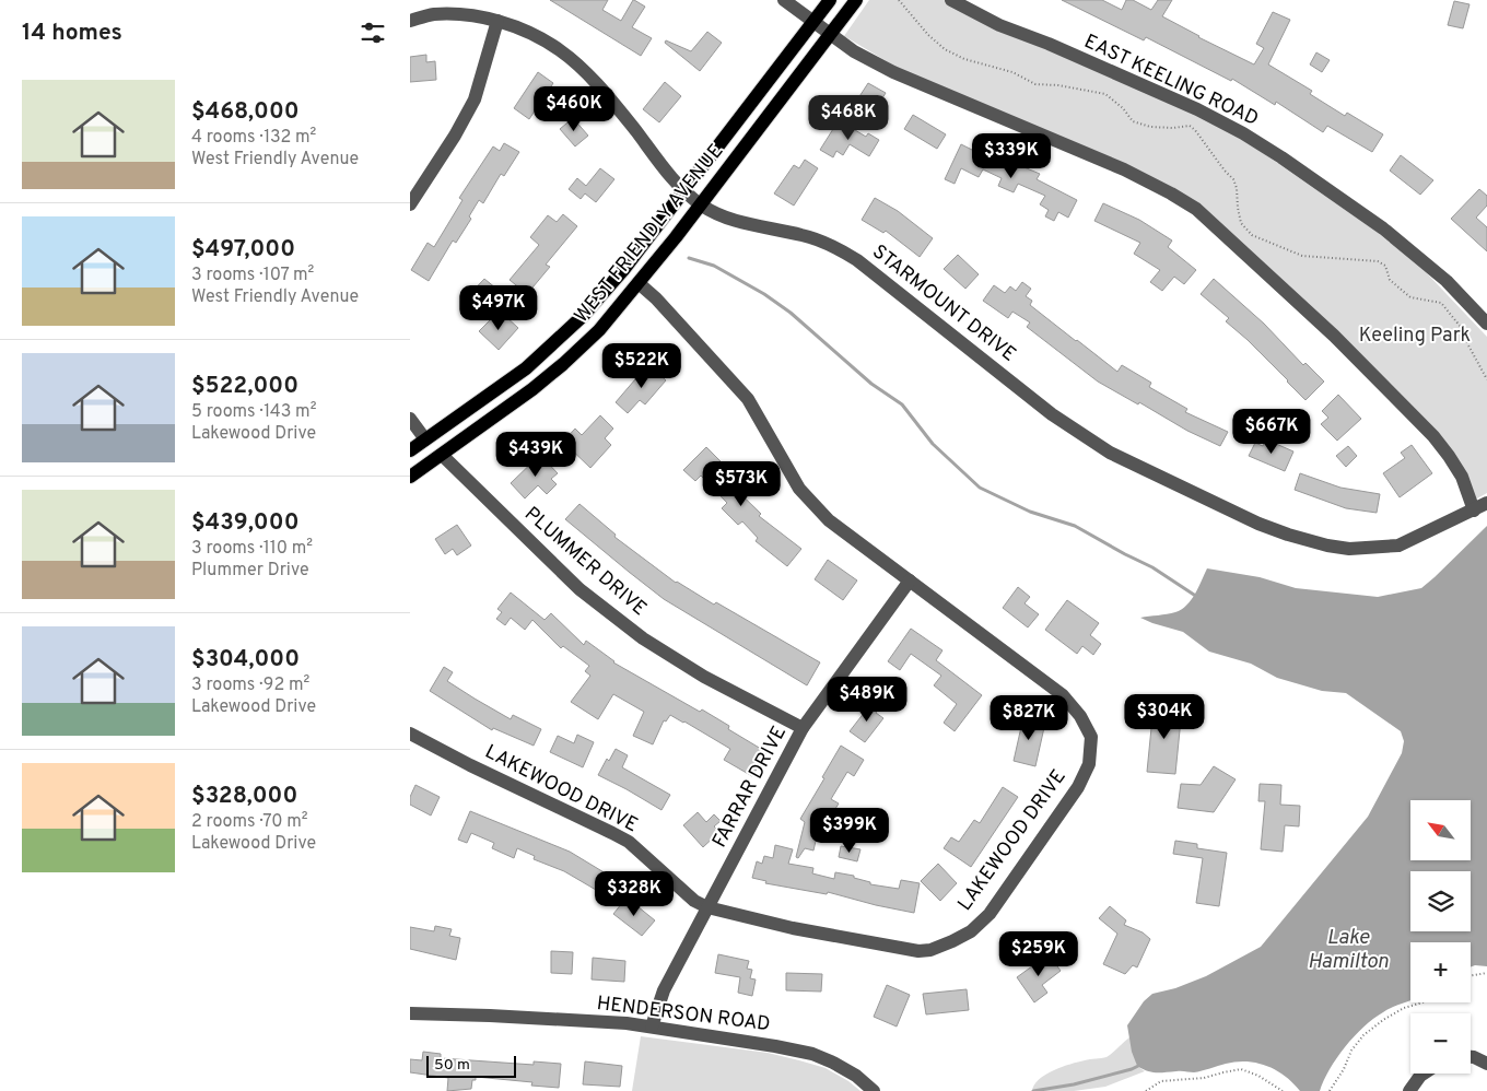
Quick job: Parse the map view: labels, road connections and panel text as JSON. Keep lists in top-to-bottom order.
{
  "streets": {
    "main road": ["WEST FRIENDLY AVENUE"],
    "street": [
      "EAST KEELING ROAD",
      "STARMOUNT DRIVE",
      "PLUMMER DRIVE",
      "FARRAR DRIVE",
      "LAKEWOOD DRIVE",
      "HENDERSON ROAD"
    ]
  },
  "crossings": [
    ["WEST FRIENDLY AVENUE", "STARMOUNT DRIVE"],
    ["WEST FRIENDLY AVENUE", "PLUMMER DRIVE"],
    ["WEST FRIENDLY AVENUE", "LAKEWOOD DRIVE"],
    ["PLUMMER DRIVE", "FARRAR DRIVE"],
    ["FARRAR DRIVE", "LAKEWOOD DRIVE"],
    ["FARRAR DRIVE", "HENDERSON ROAD"]
  ],
  "water": ["Lake Hamilton"],
  "parks": ["Keeling Park"],
  "scale_bar": "50 m",
  "north": "top left",
  "page": {
    "heading": "14 homes",
    "list": [
      {
        "name": "$468,000",
        "note": "4 rooms · 132 m² · West Friendly Avenue"
      },
      {
        "name": "$497,000",
        "note": "3 rooms · 107 m² · West Friendly Avenue"
      },
      {
        "name": "$522,000",
        "note": "5 rooms · 143 m² · Lakewood Drive"
      },
      {
        "name": "$439,000",
        "note": "3 rooms · 110 m² · Plummer Drive"
      },
      {
        "name": "$304,000",
        "note": "3 rooms · 92 m² · Lakewood Drive"
      },
      {
        "name": "$328,000",
        "note": "2 rooms · 70 m² · Lakewood Drive"
      }
    ],
    "price": [
      "$460K",
      "$468K",
      "$339K",
      "$497K",
      "$522K",
      "$667K",
      "$439K",
      "$573K",
      "$489K",
      "$304K",
      "$827K",
      "$399K",
      "$328K",
      "$259K"
    ],
    "map_buttons": ["+", "−"],
    "scale": "50 m"
  }
}
